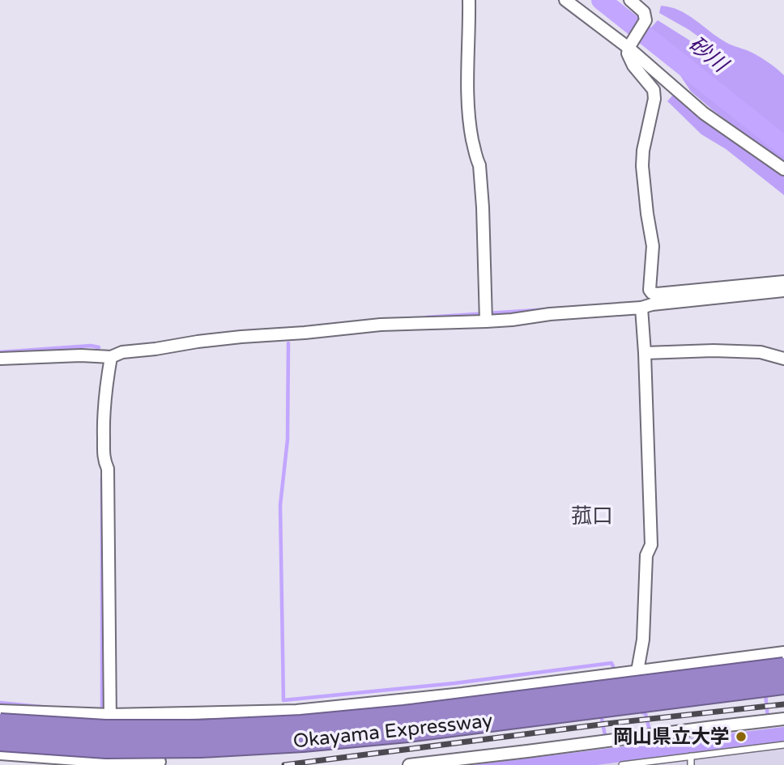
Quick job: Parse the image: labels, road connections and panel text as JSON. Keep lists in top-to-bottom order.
{
  "streets": {
    "highway": ["Okayama Expressway"]
  },
  "districts": ["菰口"],
  "water": ["砂川"],
  "places": ["岡山県立大学"]
}
